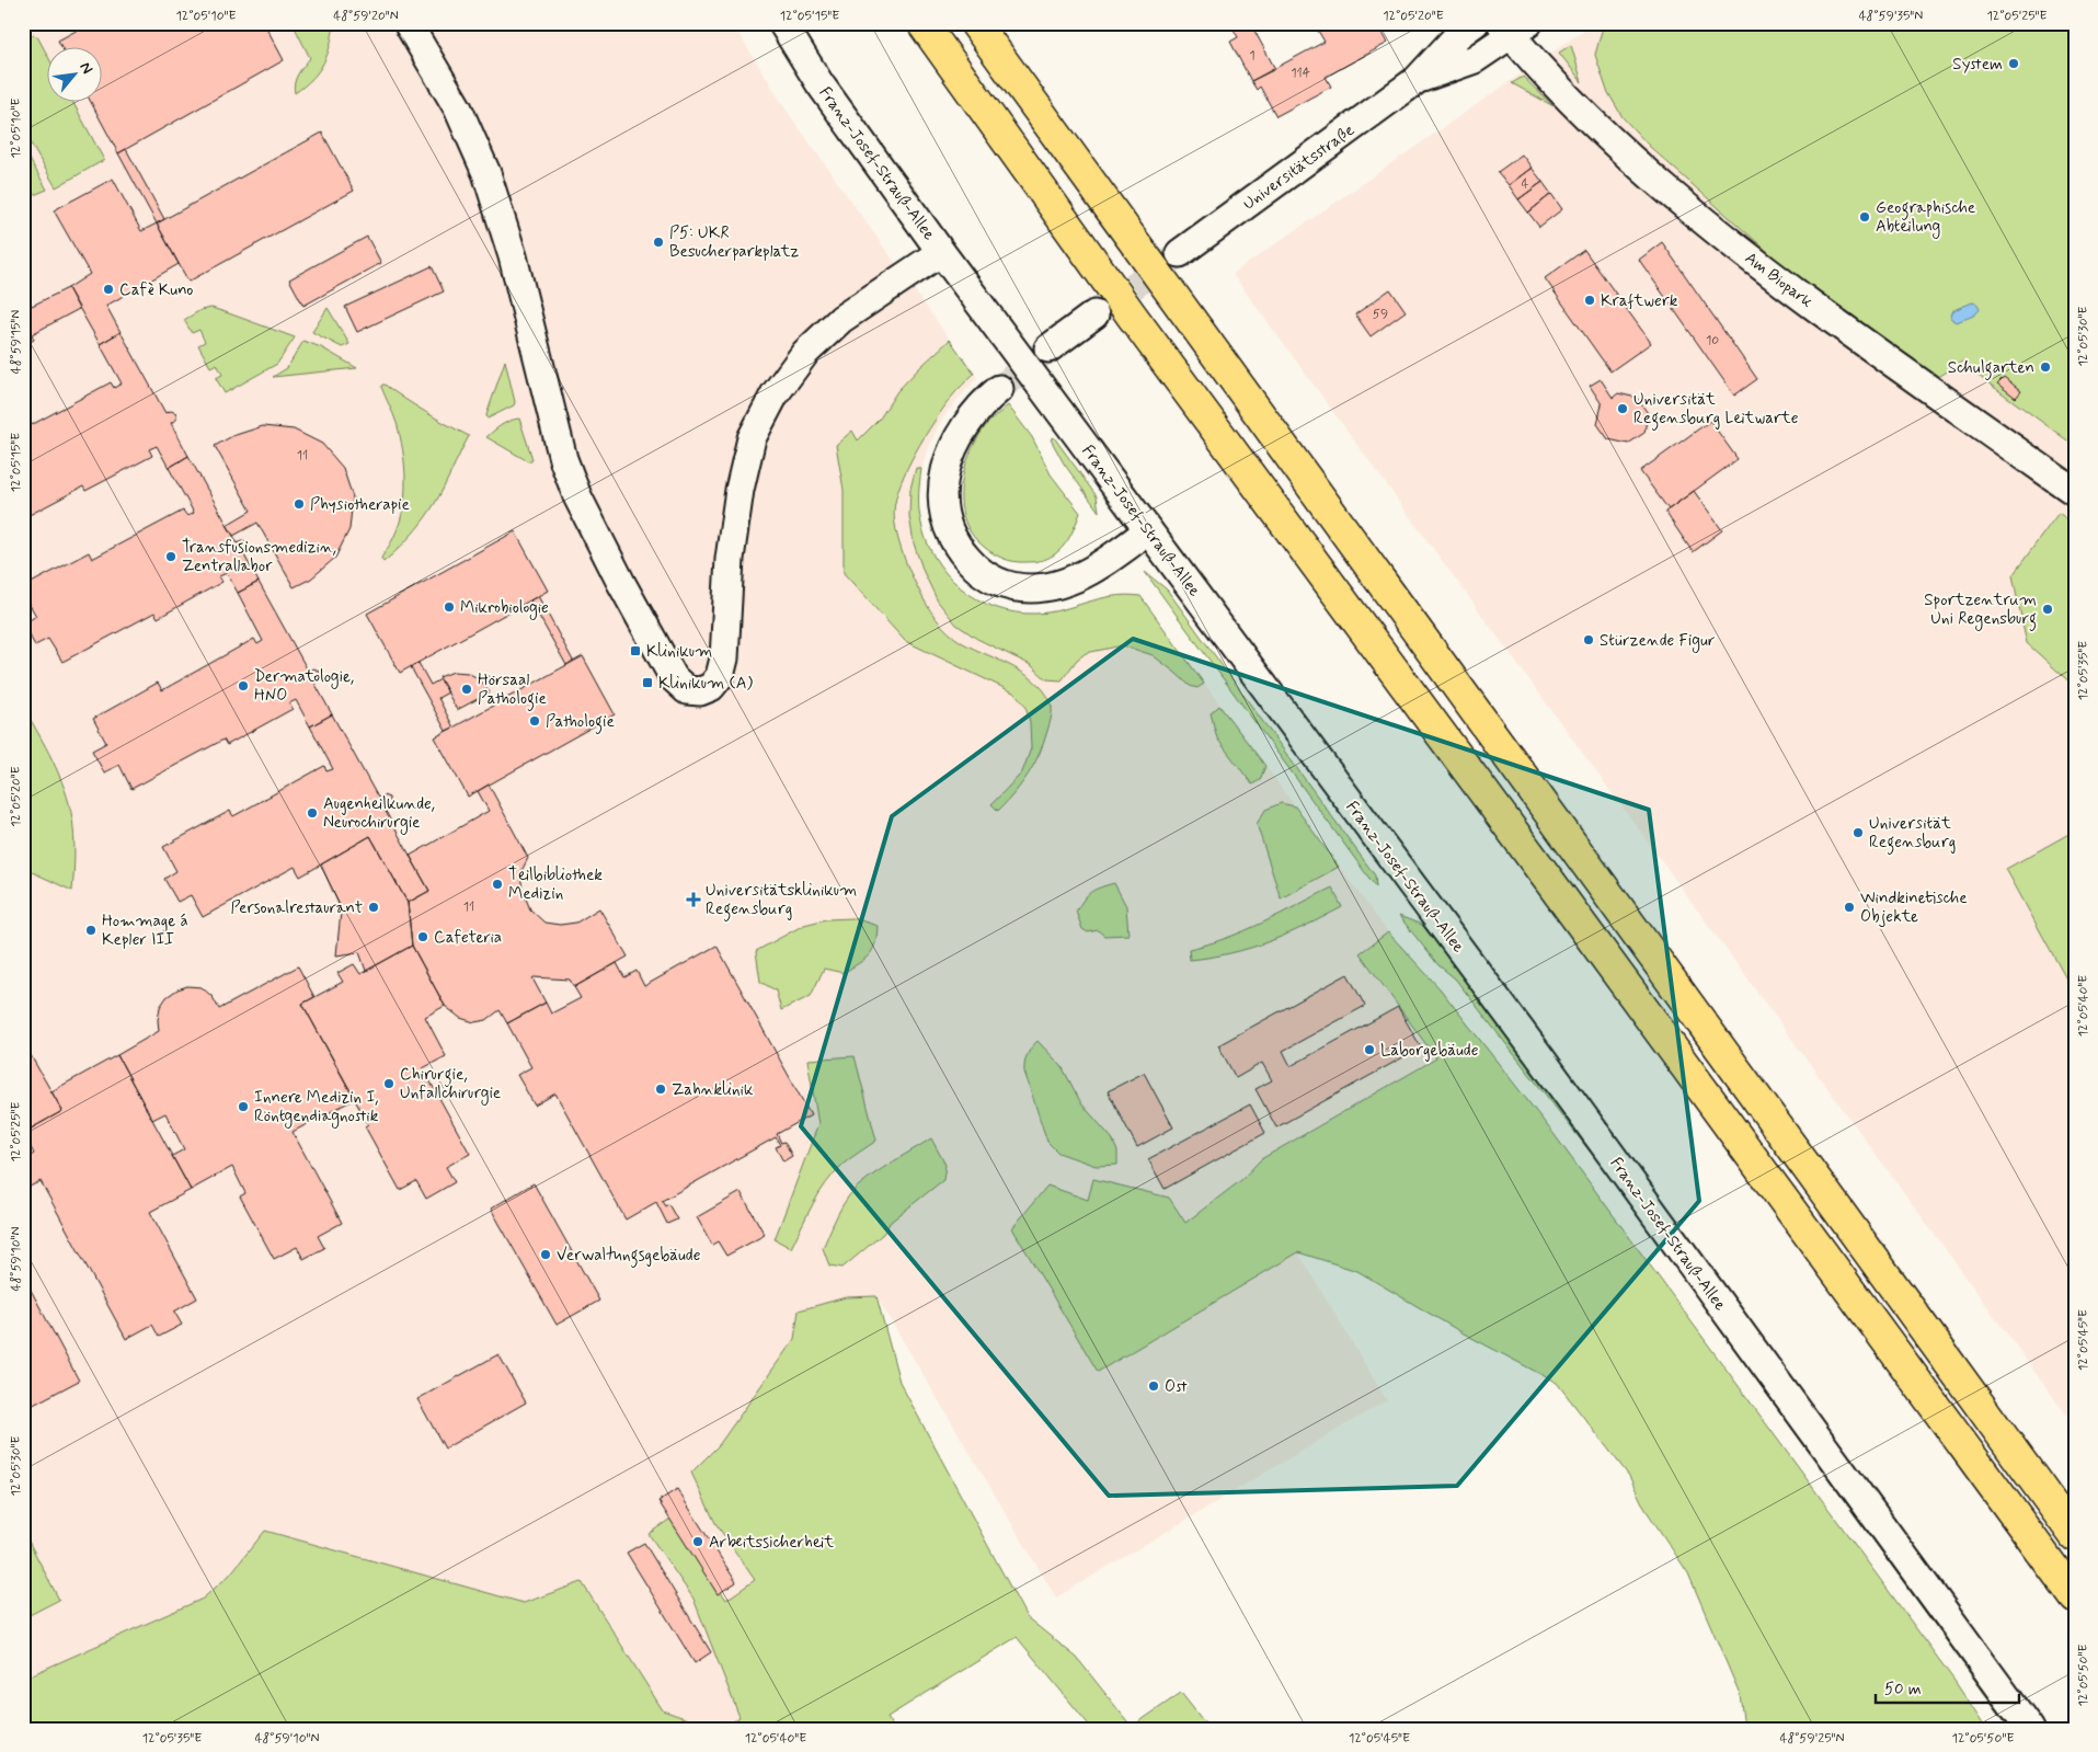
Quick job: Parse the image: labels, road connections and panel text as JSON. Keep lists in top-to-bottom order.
{
  "streets": {
    "street": ["Franz-Josef-Strauß-Allee", "Universitätsstraße", "Am Biopark"]
  },
  "crossings": [
    ["Universitätsstraße", "Am Biopark"]
  ],
  "places": {
    "other": [
      "System",
      "Geographische Abteilung",
      "P5: UKR Besucherparkplatz",
      "Cafè Kuno",
      "Kraftwerk",
      "Schulgarten",
      "Universität Regensburg Leitwarte",
      "Physiotherapie",
      "Transfusionsmedizin, Zentrallabor",
      "Mikrobiologie",
      "Sportzentrum Uni Regensburg",
      "Stürzende Figur",
      "Dermatologie, HNO",
      "Hörsaal Pathologie",
      "Pathologie",
      "Augenheilkunde, Neurochirurgie",
      "Universität Regensburg",
      "Teilbibliothek Medizin",
      "Personalrestaurant",
      "Windkinetische Objekte",
      "Hommage á Kepler III",
      "Cafeteria",
      "Laborgebäude",
      "Chirurgie, Unfallchirurgie",
      "Zahnklinik",
      "Innere Medizin I, Röntgendiagnostik",
      "Verwaltungsgebäude",
      "Ost",
      "Arbeitssicherheit"
    ],
    "transit": ["Klinikum", "Klinikum (A)"],
    "health": ["Universitätsklinikum Regensburg"]
  },
  "house_numbers": [
    "1",
    "114",
    "4",
    "59",
    "10",
    "11",
    "11"
  ],
  "scale_bar": "50 m",
  "north": "top right",
  "coordinates": [
    "12°05'10\"E",
    "48°59'20\"N",
    "12°05'15\"E",
    "12°05'20\"E",
    "48°59'35\"N",
    "12°05'25\"E",
    "12°05'30\"E",
    "48°59'15\"N",
    "12°05'35\"E",
    "12°05'40\"E",
    "48°59'10\"N",
    "12°05'45\"E",
    "12°05'50\"E",
    "48°59'25\"N"
  ]
}
